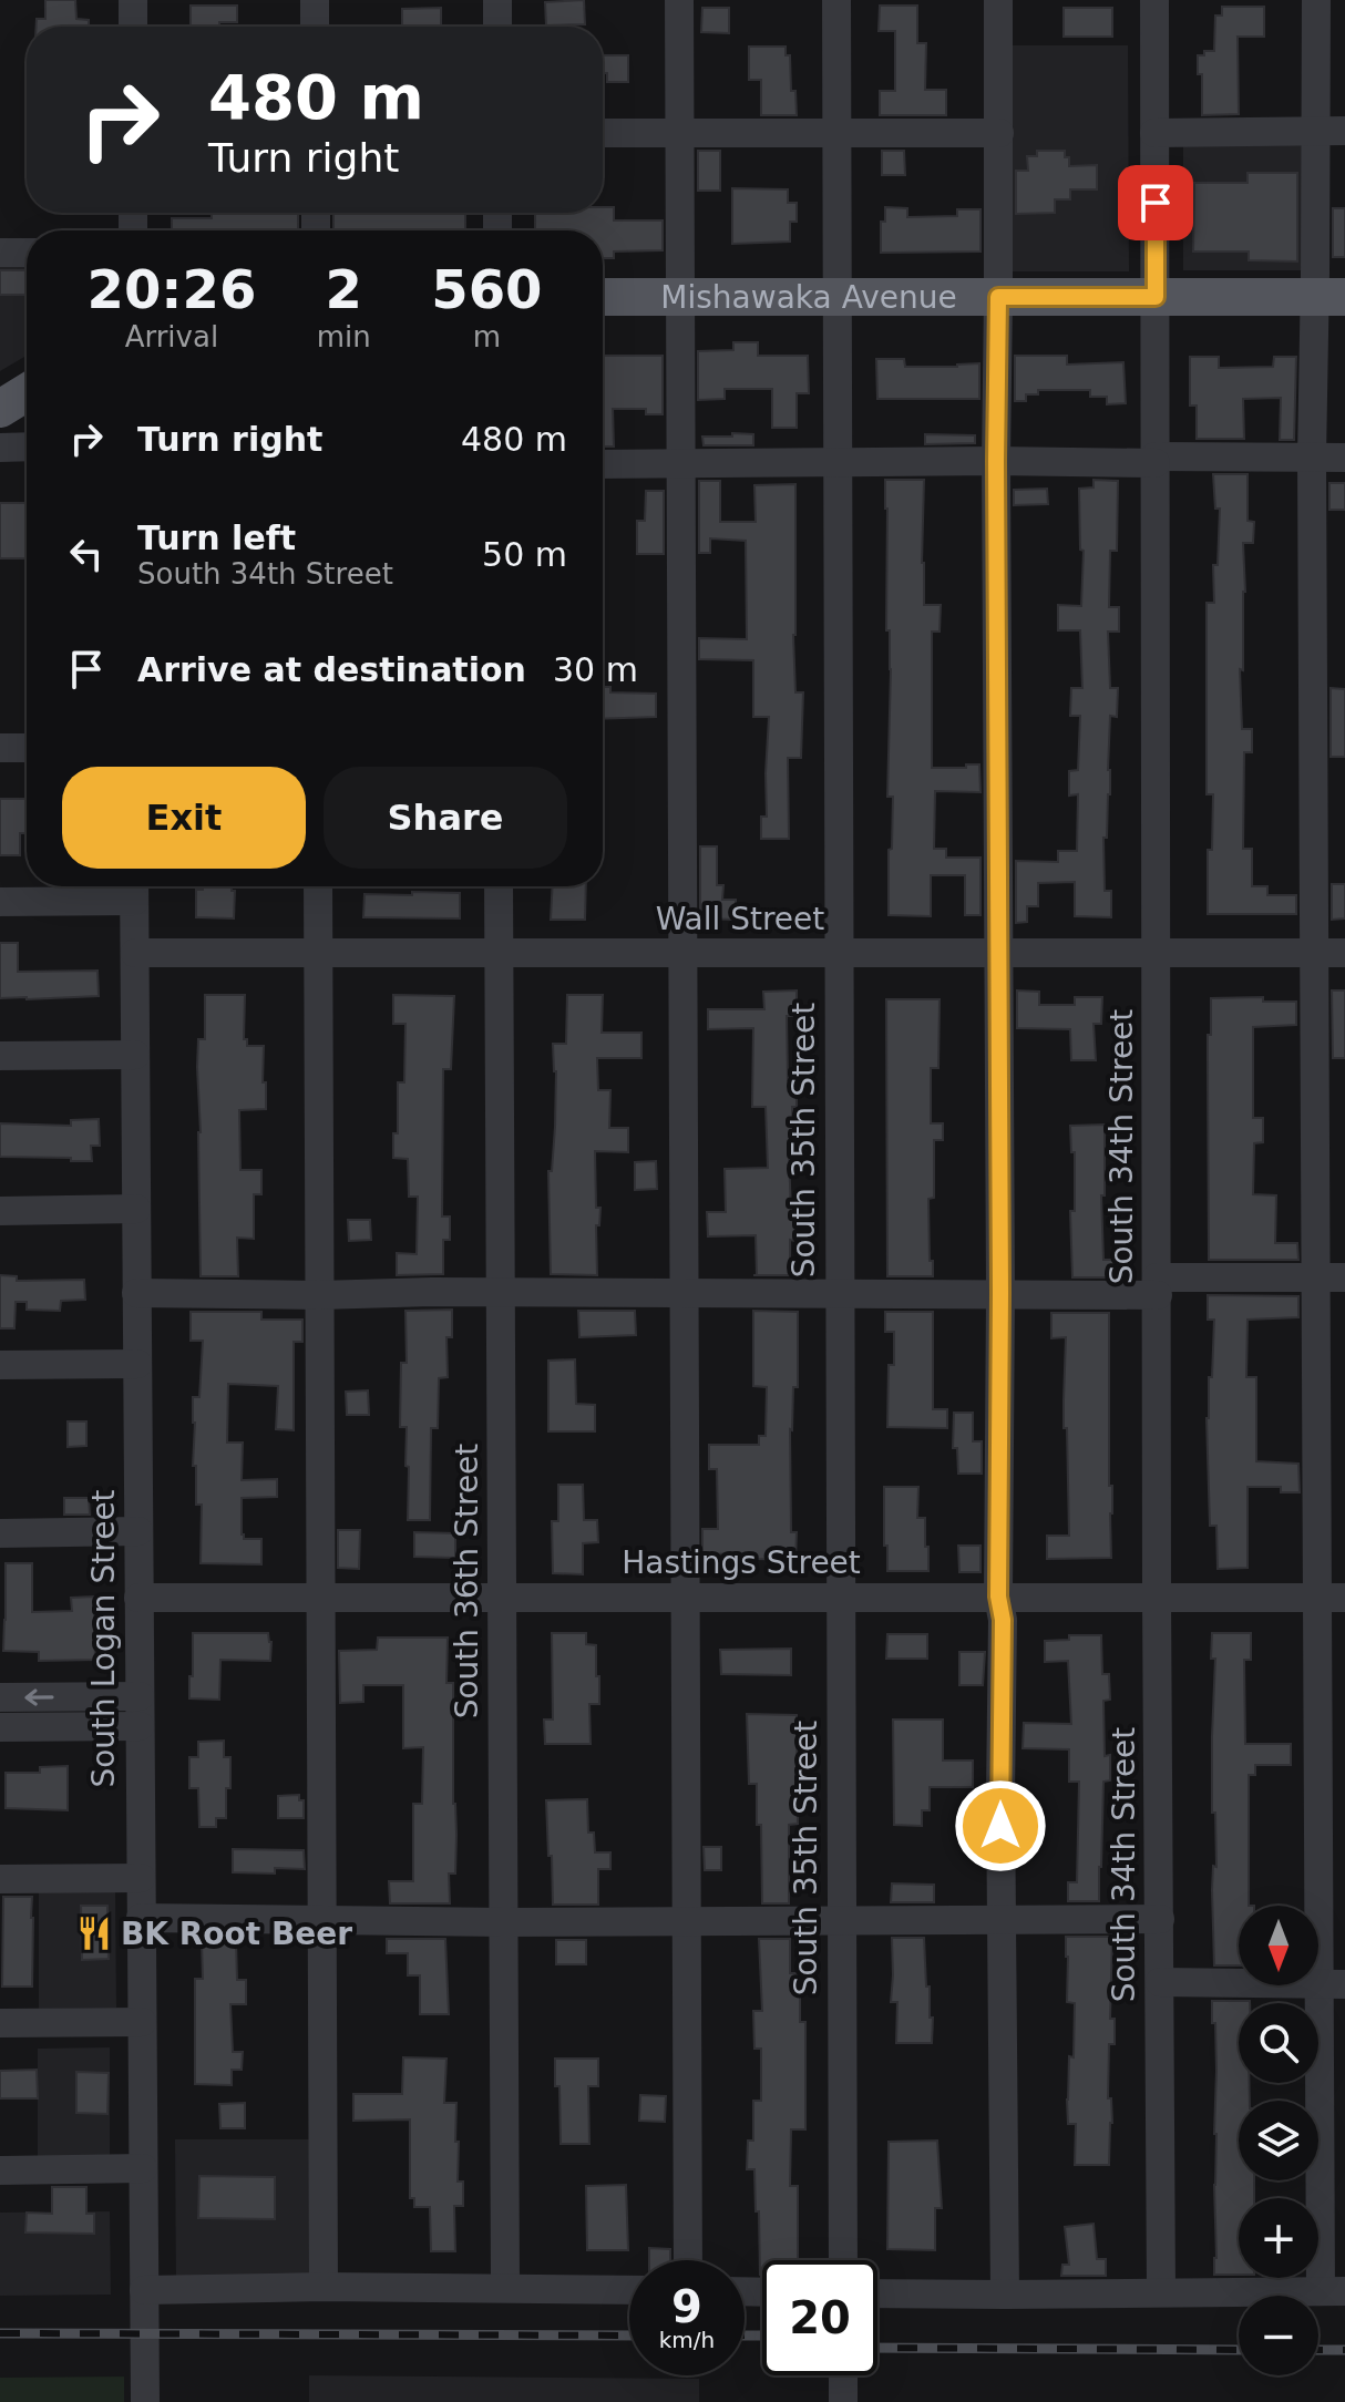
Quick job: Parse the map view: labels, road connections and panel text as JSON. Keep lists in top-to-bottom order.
{
  "streets": {
    "main road": ["Mishawaka Avenue"],
    "street": [
      "Wall Street",
      "South 35th Street",
      "South 34th Street",
      "Hastings Street",
      "South 36th Street",
      "South Logan Street"
    ]
  },
  "crossings": [
    ["Mishawaka Avenue", "South 35th Street"],
    ["Mishawaka Avenue", "South 34th Street"],
    ["Wall Street", "South 35th Street"],
    ["Wall Street", "South 34th Street"],
    ["Wall Street", "South 36th Street"],
    ["Wall Street", "South Logan Street"],
    ["South 35th Street", "Hastings Street"],
    ["South 34th Street", "Hastings Street"],
    ["Hastings Street", "South 36th Street"],
    ["Hastings Street", "South Logan Street"]
  ],
  "places": {
    "restaurant": ["BK Root Beer"]
  },
  "north": "bottom",
  "page": {
    "turn": ["480 m", "Turn right"],
    "eta": [
      "20:26",
      "Arrival",
      "2",
      "min",
      "560",
      "m"
    ],
    "list": [
      {
        "name": "Turn right",
        "value": "480 m"
      },
      {
        "name": "Turn left",
        "note": "South 34th Street",
        "value": "50 m"
      },
      {
        "name": "Arrive at destination",
        "value": "30 m"
      }
    ],
    "buttons": ["Exit", "Share"],
    "map_buttons": ["+", "−"],
    "speed": "9 km/h",
    "limit": "20"
  }
}
